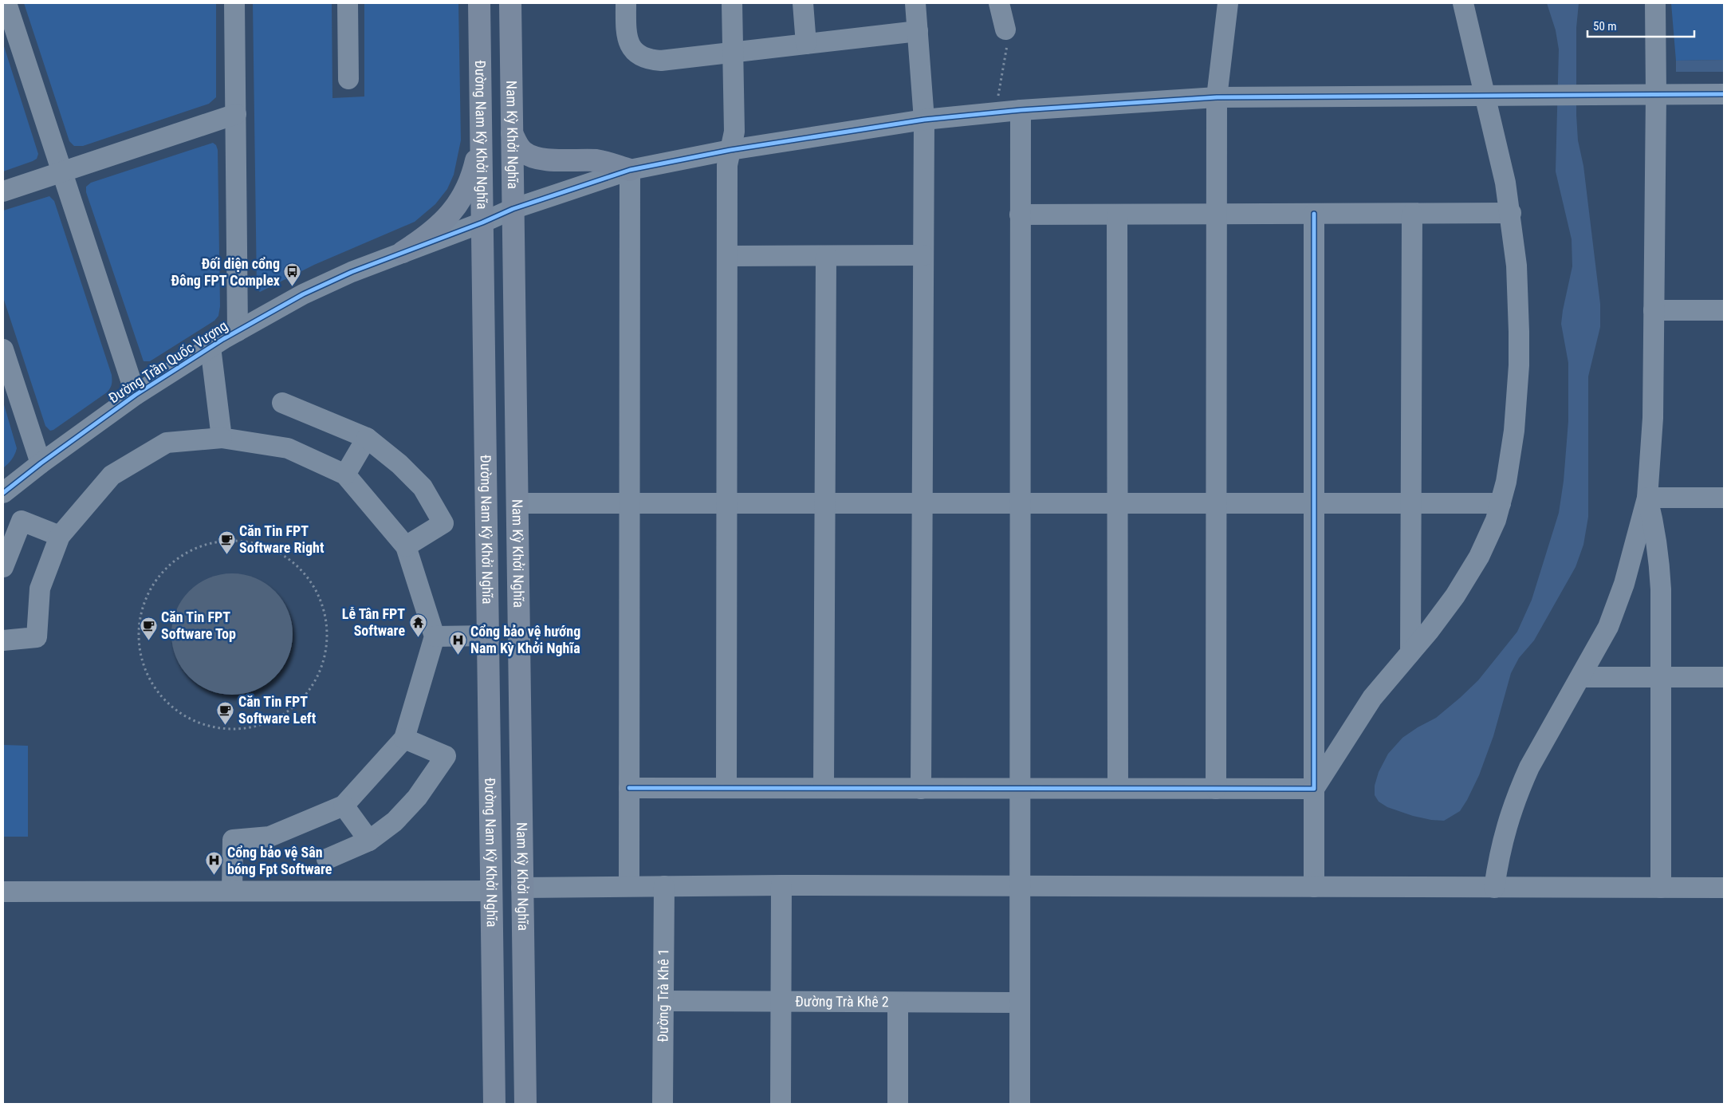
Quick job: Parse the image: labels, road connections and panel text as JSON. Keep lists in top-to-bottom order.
{
  "streets": {
    "main road": ["Đường Nam Kỳ Khởi Nghĩa", "Nam Kỳ Khởi Nghĩa"],
    "street": ["Đường Trần Quốc Vượng", "Đường Trà Khê 1", "Đường Trà Khê 2"]
  },
  "crossings": [
    ["Đường Nam Kỳ Khởi Nghĩa", "Đường Trần Quốc Vượng"],
    ["Nam Kỳ Khởi Nghĩa", "Đường Trần Quốc Vượng"],
    ["Đường Trà Khê 1", "Đường Trà Khê 2"]
  ],
  "places": {
    "bus stop": ["Đối diện cổng Đông FPT Complex"],
    "cafe": ["Căn Tin FPT Software Right", "Căn Tin FPT Software Top", "Căn Tin FPT Software Left"],
    "temple": ["Lễ Tân FPT Software"],
    "hospital": ["Cổng bảo vệ hướng Nam Kỳ Khởi Nghĩa", "Cổng bảo vệ Sân bóng Fpt Software"]
  },
  "scale_bar": "50 m"
}
